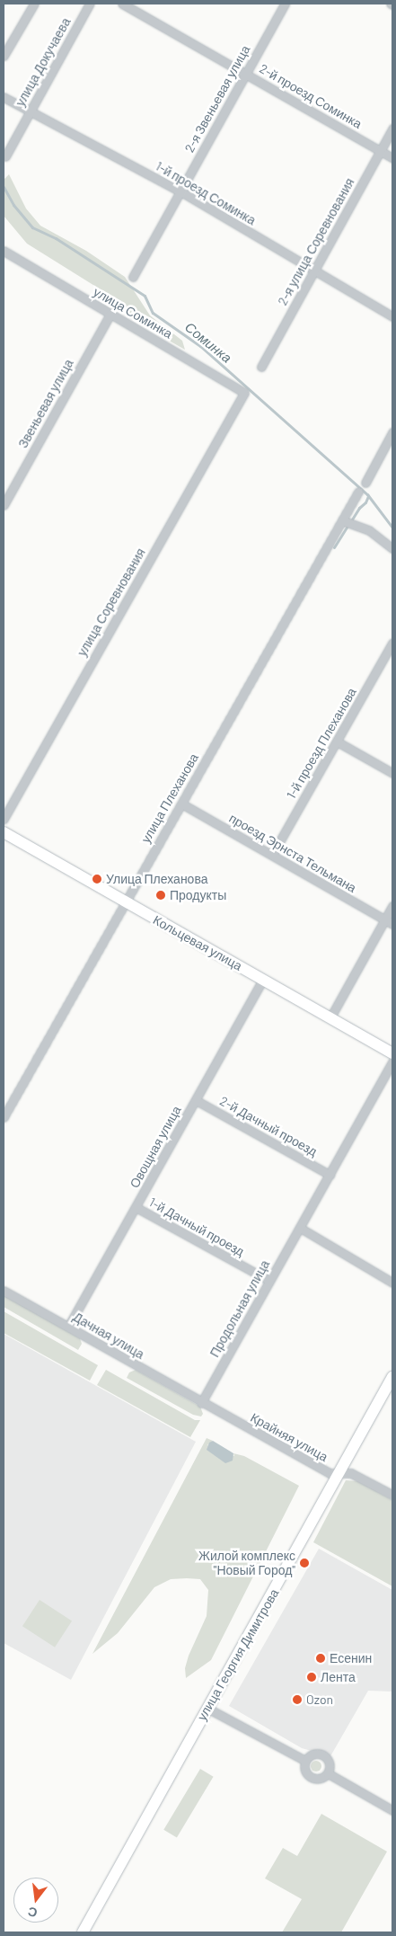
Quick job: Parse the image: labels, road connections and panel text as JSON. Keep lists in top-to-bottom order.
{
  "streets": {
    "street": [
      "улица Докучаева",
      "2-й проезд Соминка",
      "2-я Звеньевая улица",
      "1-й проезд Соминка",
      "2-я улица Соревнования",
      "улица Соминка",
      "Звеньевая улица",
      "улица Соревнования",
      "1-й проезд Плеханова",
      "улица Плеханова",
      "проезд Эрнста Тельмана",
      "Кольцевая улица",
      "2-й Дачный проезд",
      "Овощная улица",
      "1-й Дачный проезд",
      "Продольная улица",
      "Дачная улица",
      "Крайняя улица",
      "улица Георгия Димитрова"
    ]
  },
  "crossings": [
    ["улица Докучаева", "1-й проезд Соминка"],
    ["2-й проезд Соминка", "2-я Звеньевая улица"],
    ["2-й проезд Соминка", "2-я улица Соревнования"],
    ["2-я Звеньевая улица", "1-й проезд Соминка"],
    ["1-й проезд Соминка", "2-я улица Соревнования"],
    ["улица Соминка", "Звеньевая улица"],
    ["улица Соминка", "улица Соревнования"],
    ["1-й проезд Плеханова", "проезд Эрнста Тельмана"],
    ["улица Плеханова", "проезд Эрнста Тельмана"],
    ["улица Плеханова", "Кольцевая улица"],
    ["Кольцевая улица", "Овощная улица"],
    ["2-й Дачный проезд", "Овощная улица"],
    ["2-й Дачный проезд", "Продольная улица"],
    ["Овощная улица", "1-й Дачный проезд"],
    ["Овощная улица", "Дачная улица"],
    ["1-й Дачный проезд", "Продольная улица"],
    ["Продольная улица", "Дачная улица"],
    ["Продольная улица", "Крайняя улица"],
    ["Дачная улица", "Крайняя улица"],
    ["Крайняя улица", "улица Георгия Димитрова"]
  ],
  "water": ["Соминка"],
  "places": [
    "Улица Плеханова",
    "Продукты",
    "Жилой комплекс \"Новый Город\"",
    "Есенин",
    "Лента",
    "Ozon"
  ],
  "north": "bottom"
}
